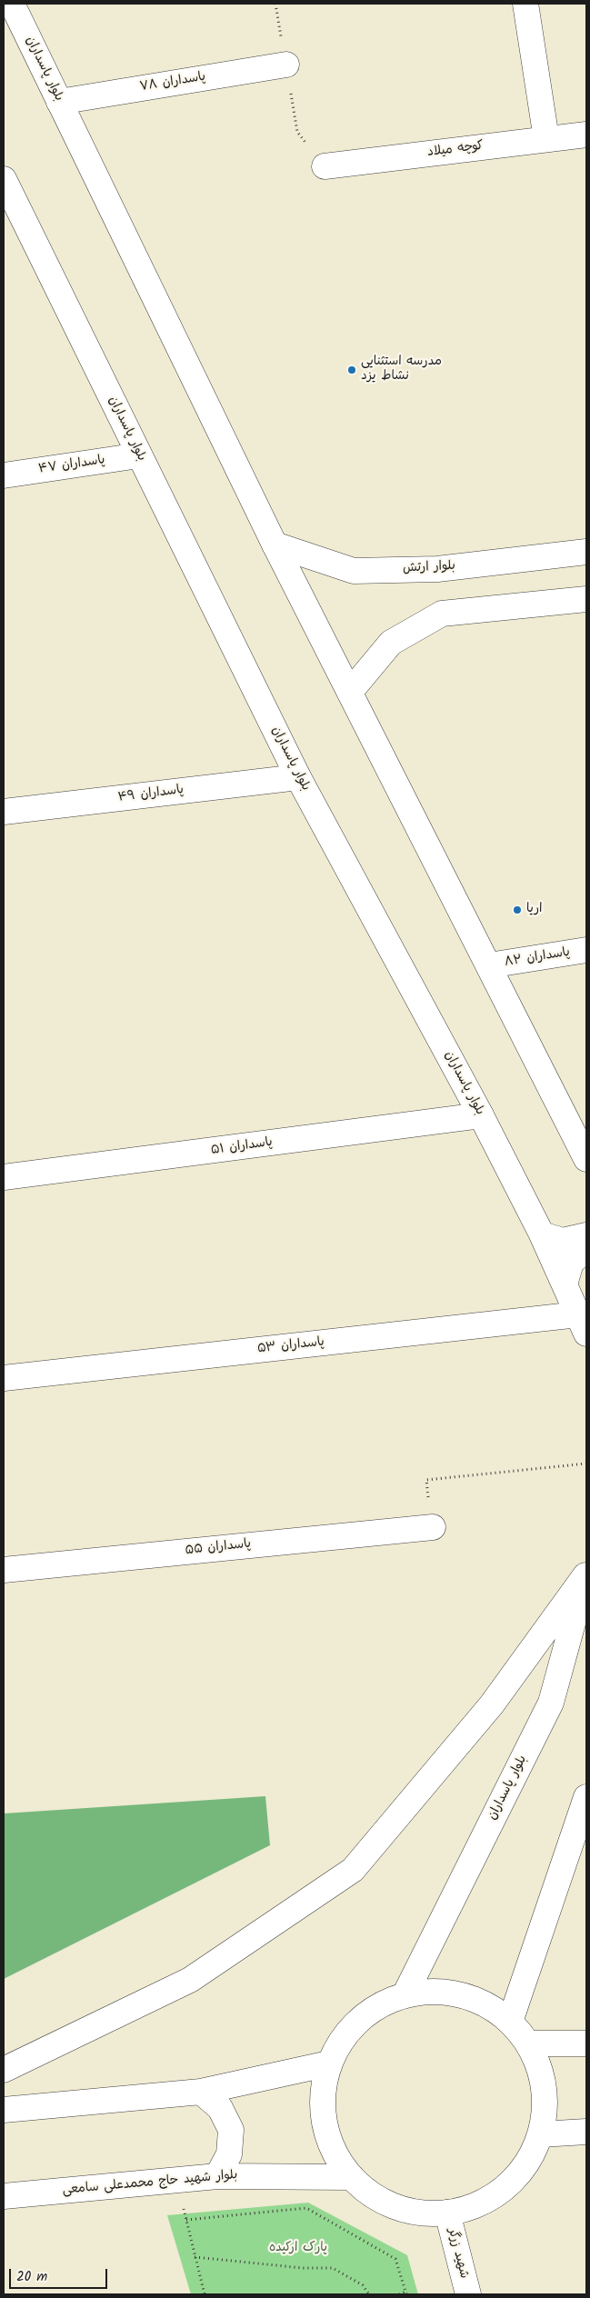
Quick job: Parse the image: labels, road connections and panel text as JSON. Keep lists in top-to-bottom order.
{
  "streets": {
    "main road": [
      "بلوار پاسداران",
      "پاسداران ۷۸",
      "کوچه میلاد",
      "پاسداران ۴۷",
      "بلوار ارتش",
      "پاسداران ۴۹",
      "پاسداران ۸۲",
      "پاسداران ۵۱",
      "پاسداران ۵۳",
      "پاسداران ۵۵",
      "بلوار شهید حاج محمدعلی سامعی",
      "شهید زرگر"
    ]
  },
  "crossings": [
    ["بلوار پاسداران", "پاسداران ۷۸"],
    ["بلوار پاسداران", "پاسداران ۴۷"],
    ["بلوار پاسداران", "بلوار ارتش"],
    ["بلوار پاسداران", "پاسداران ۴۹"],
    ["بلوار پاسداران", "پاسداران ۸۲"],
    ["بلوار پاسداران", "پاسداران ۵۱"],
    ["بلوار پاسداران", "پاسداران ۵۳"]
  ],
  "parks": ["پارک ارکیده"],
  "places": ["مدرسه استثنایی نشاط یزد", "اریا"],
  "scale_bar": "20 m"
}
